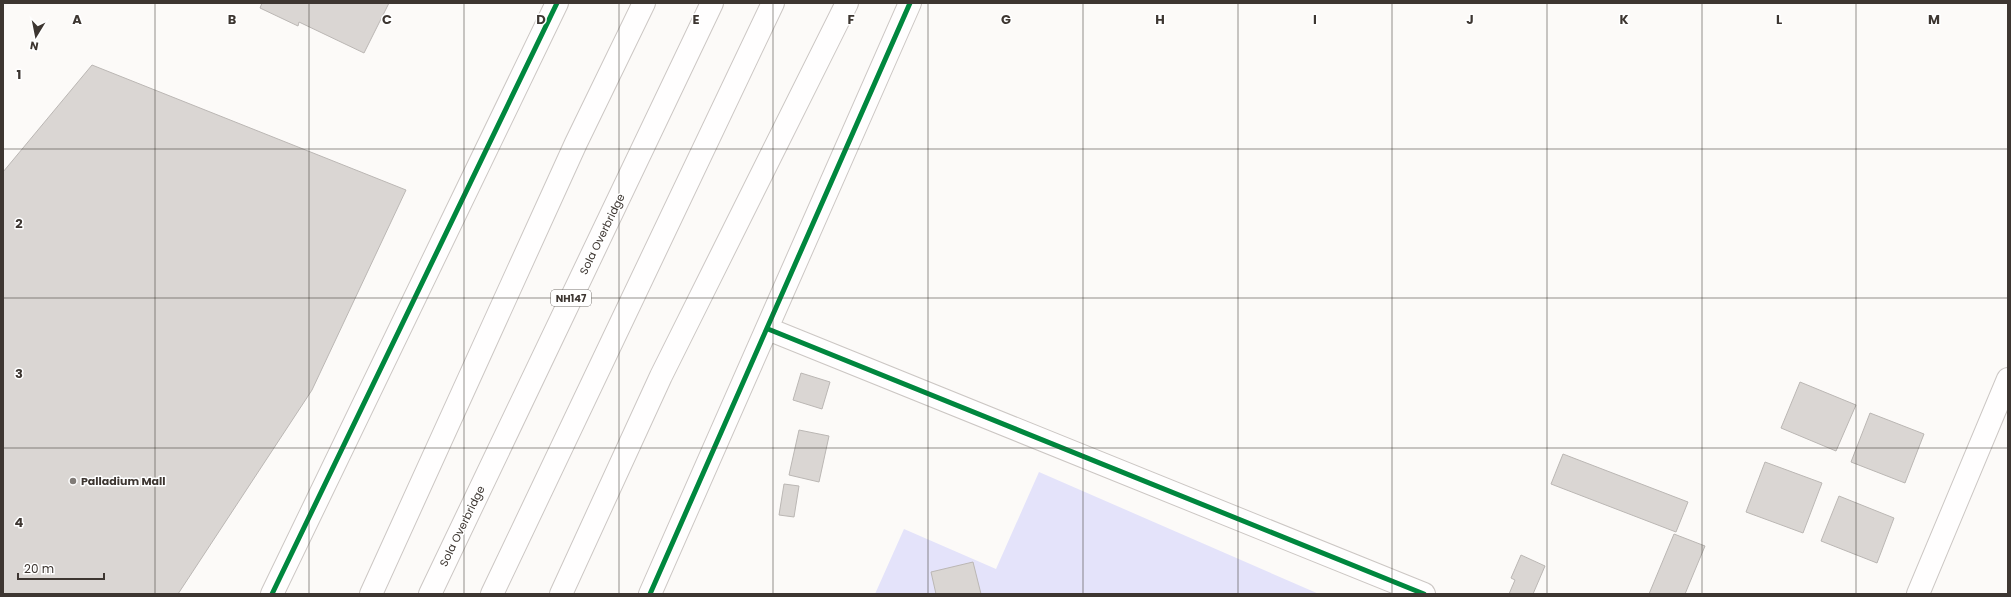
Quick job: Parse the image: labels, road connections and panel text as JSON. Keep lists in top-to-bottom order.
{
  "streets": {
    "main road": ["Sola Overbridge", "NH147"]
  },
  "places": ["Palladium Mall"],
  "scale_bar": "20 m",
  "north": "bottom",
  "grid": {
    "columns": [
      "A",
      "B",
      "C",
      "D",
      "E",
      "F",
      "G",
      "H",
      "I",
      "J",
      "K",
      "L",
      "M"
    ],
    "rows": [
      "1",
      "2",
      "3",
      "4"
    ]
  }
}
